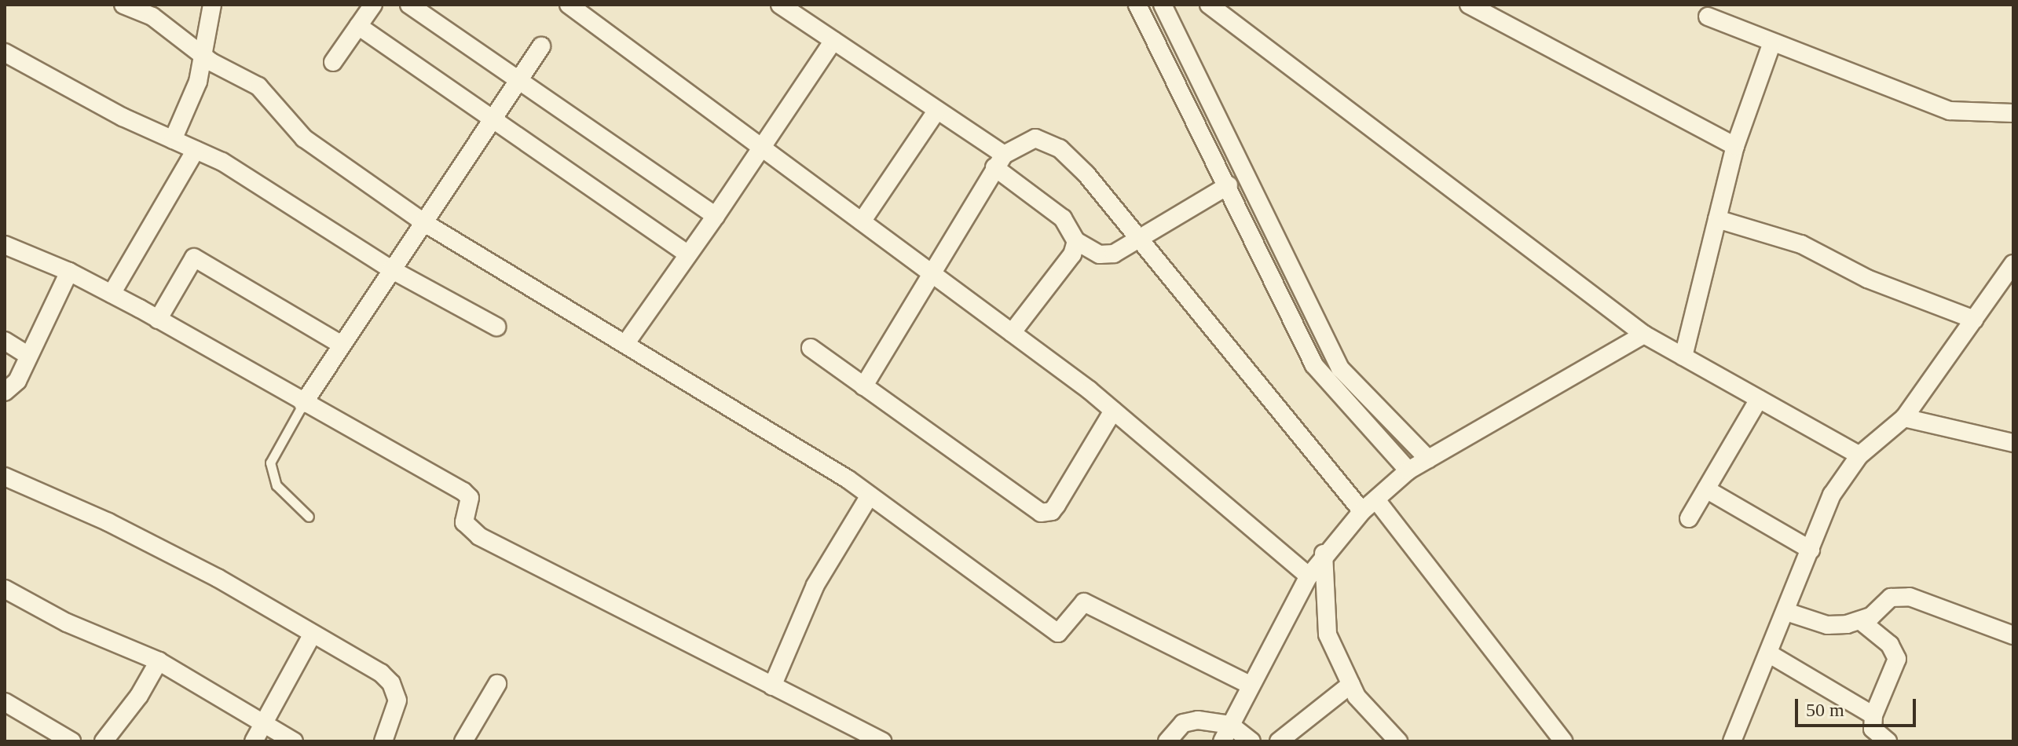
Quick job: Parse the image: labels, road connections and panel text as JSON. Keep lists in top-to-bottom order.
{
  "scale_bar": "50 m"
}
